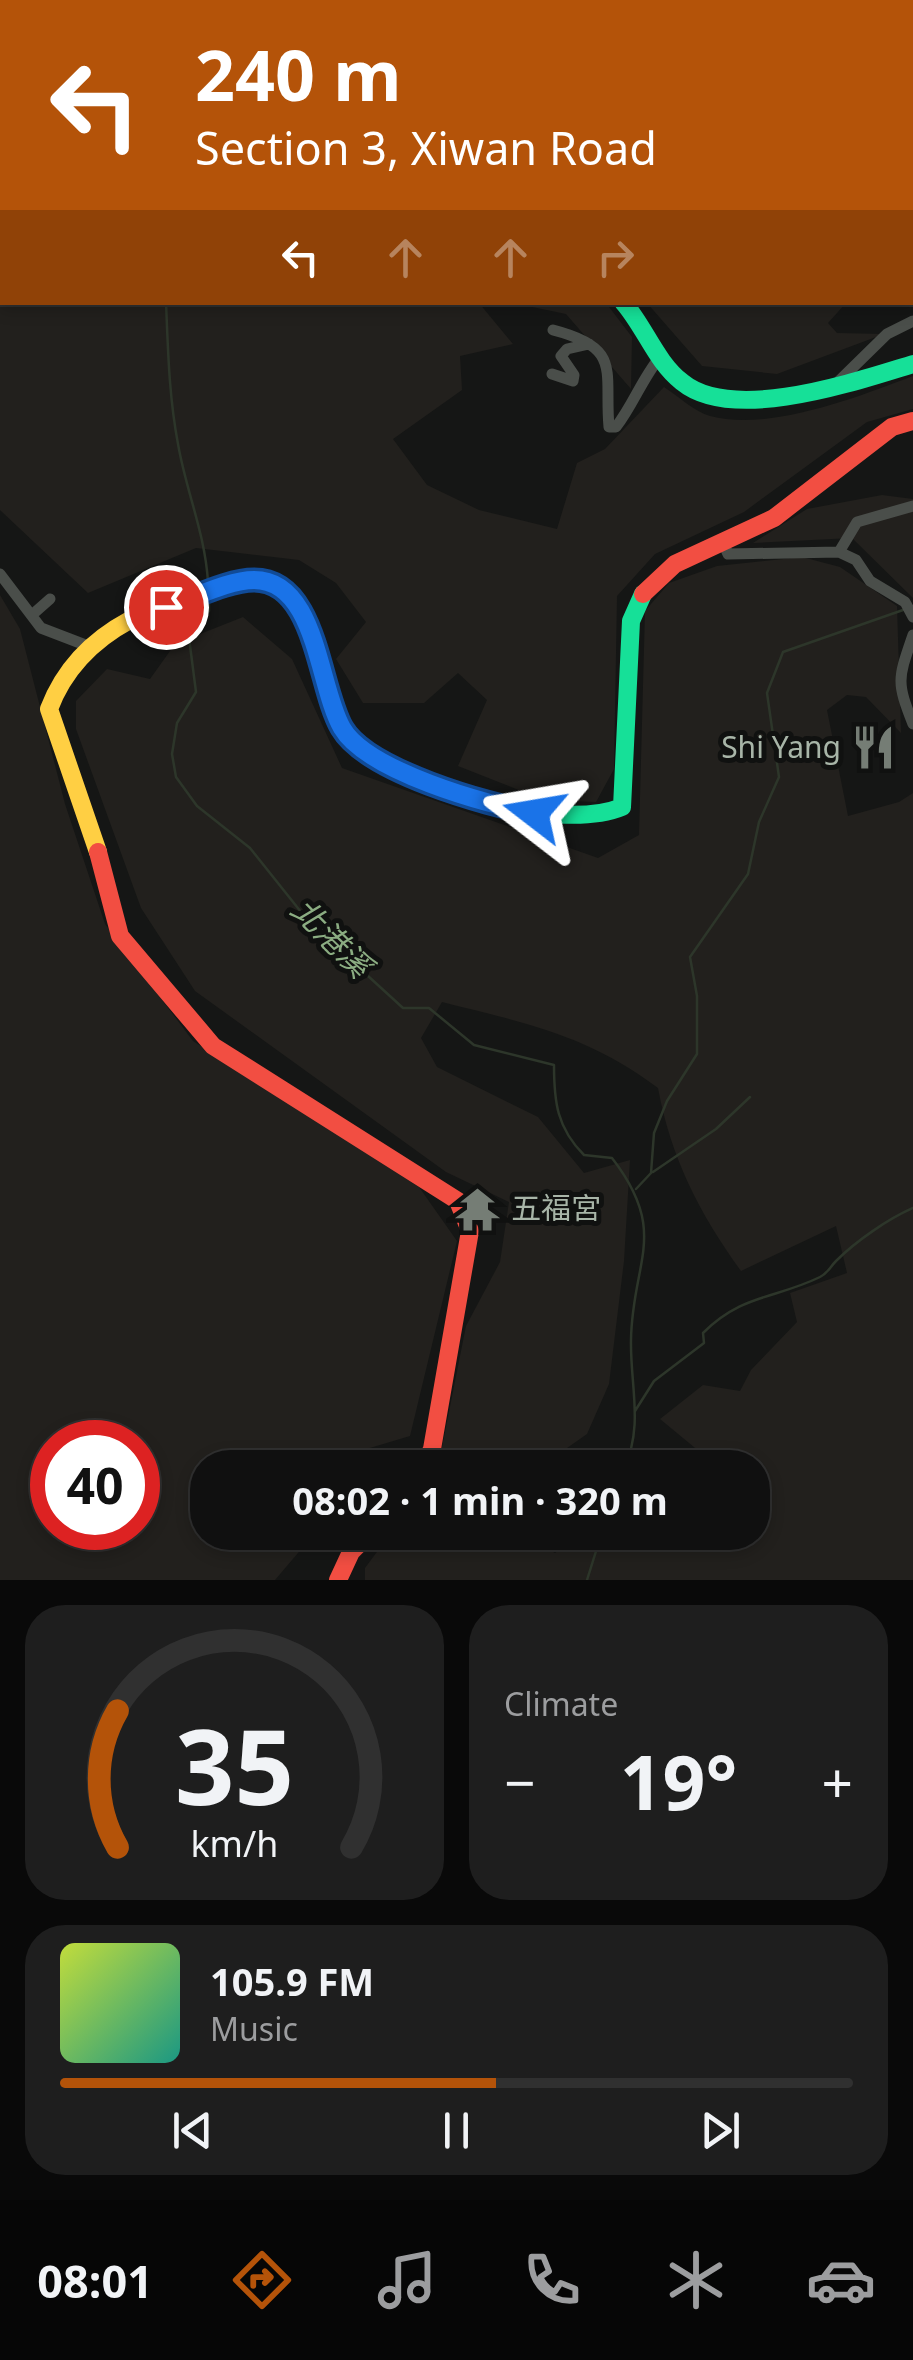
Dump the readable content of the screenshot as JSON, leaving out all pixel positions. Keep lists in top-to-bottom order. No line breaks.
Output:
{"water":["北港溪"],"places":{"restaurant":["Shi Yang"],"temple":["五福宮"]},"page":{"turn":["240 m","Section 3, Xiwan Road"],"limit":"40","trip":"08:02 · 1 min · 320 m","tile":"Climate","heat":["−","19°","+"],"song":["105.9 FM","Music"],"tabs":"08:01","gauge":["35","km/h"]}}
